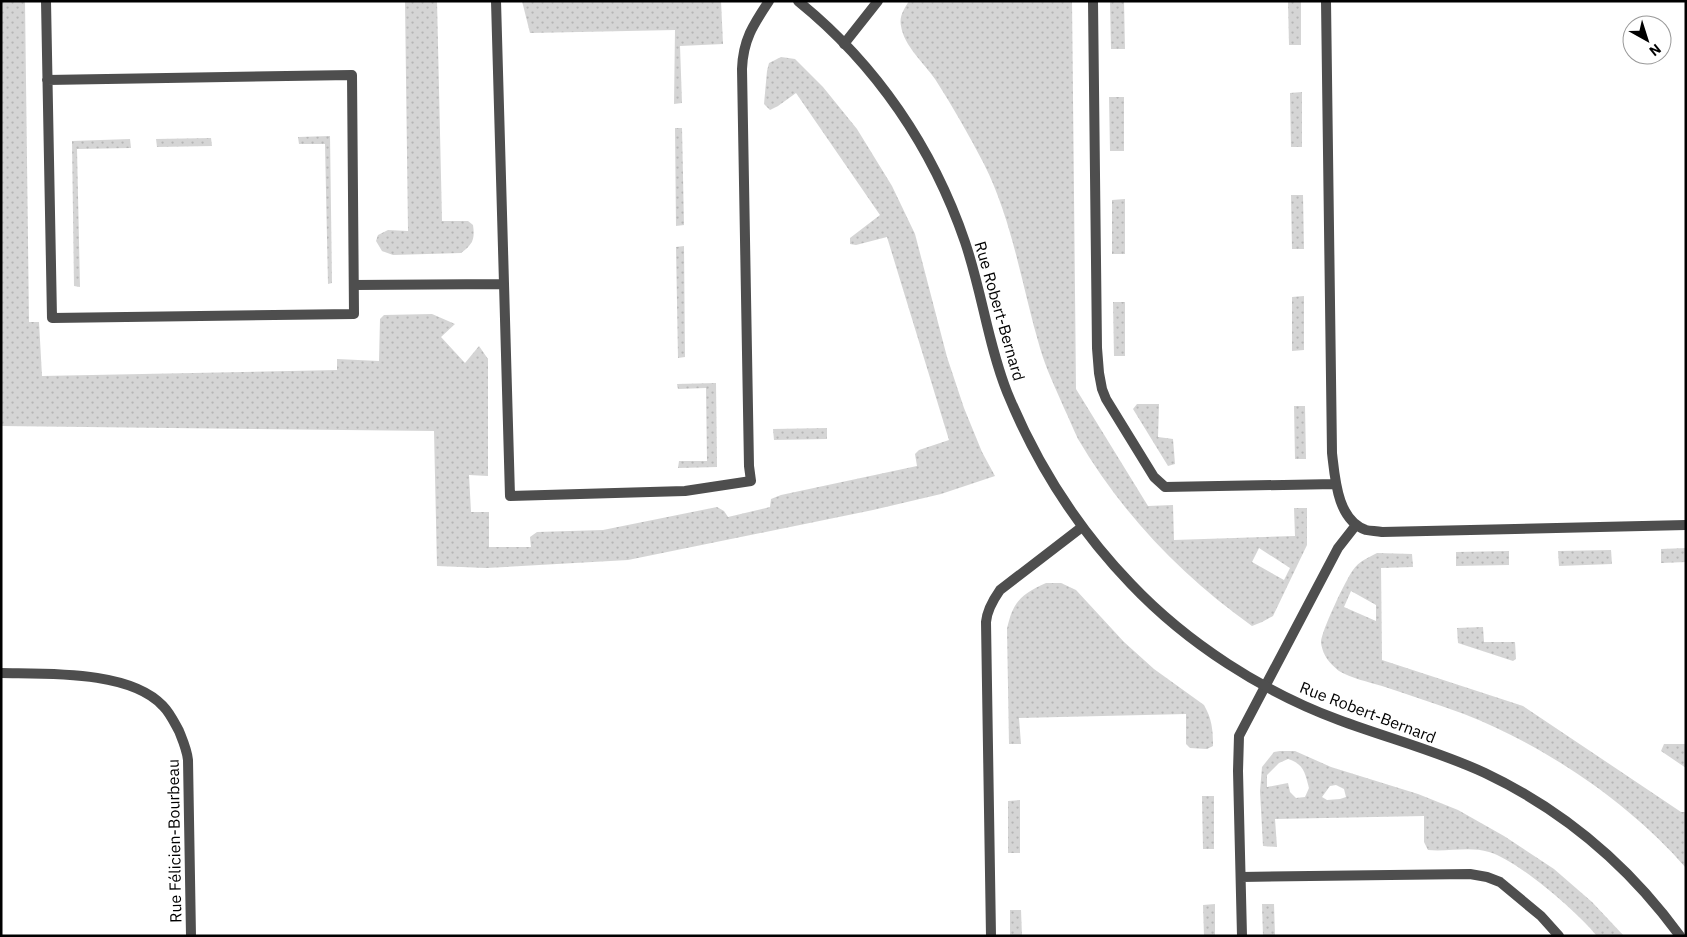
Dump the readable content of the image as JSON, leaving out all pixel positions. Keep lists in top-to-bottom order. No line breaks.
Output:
{"streets":{"street":["Rue Robert-Bernard","Rue Félicien-Bourbeau"]},"north":"bottom right"}
